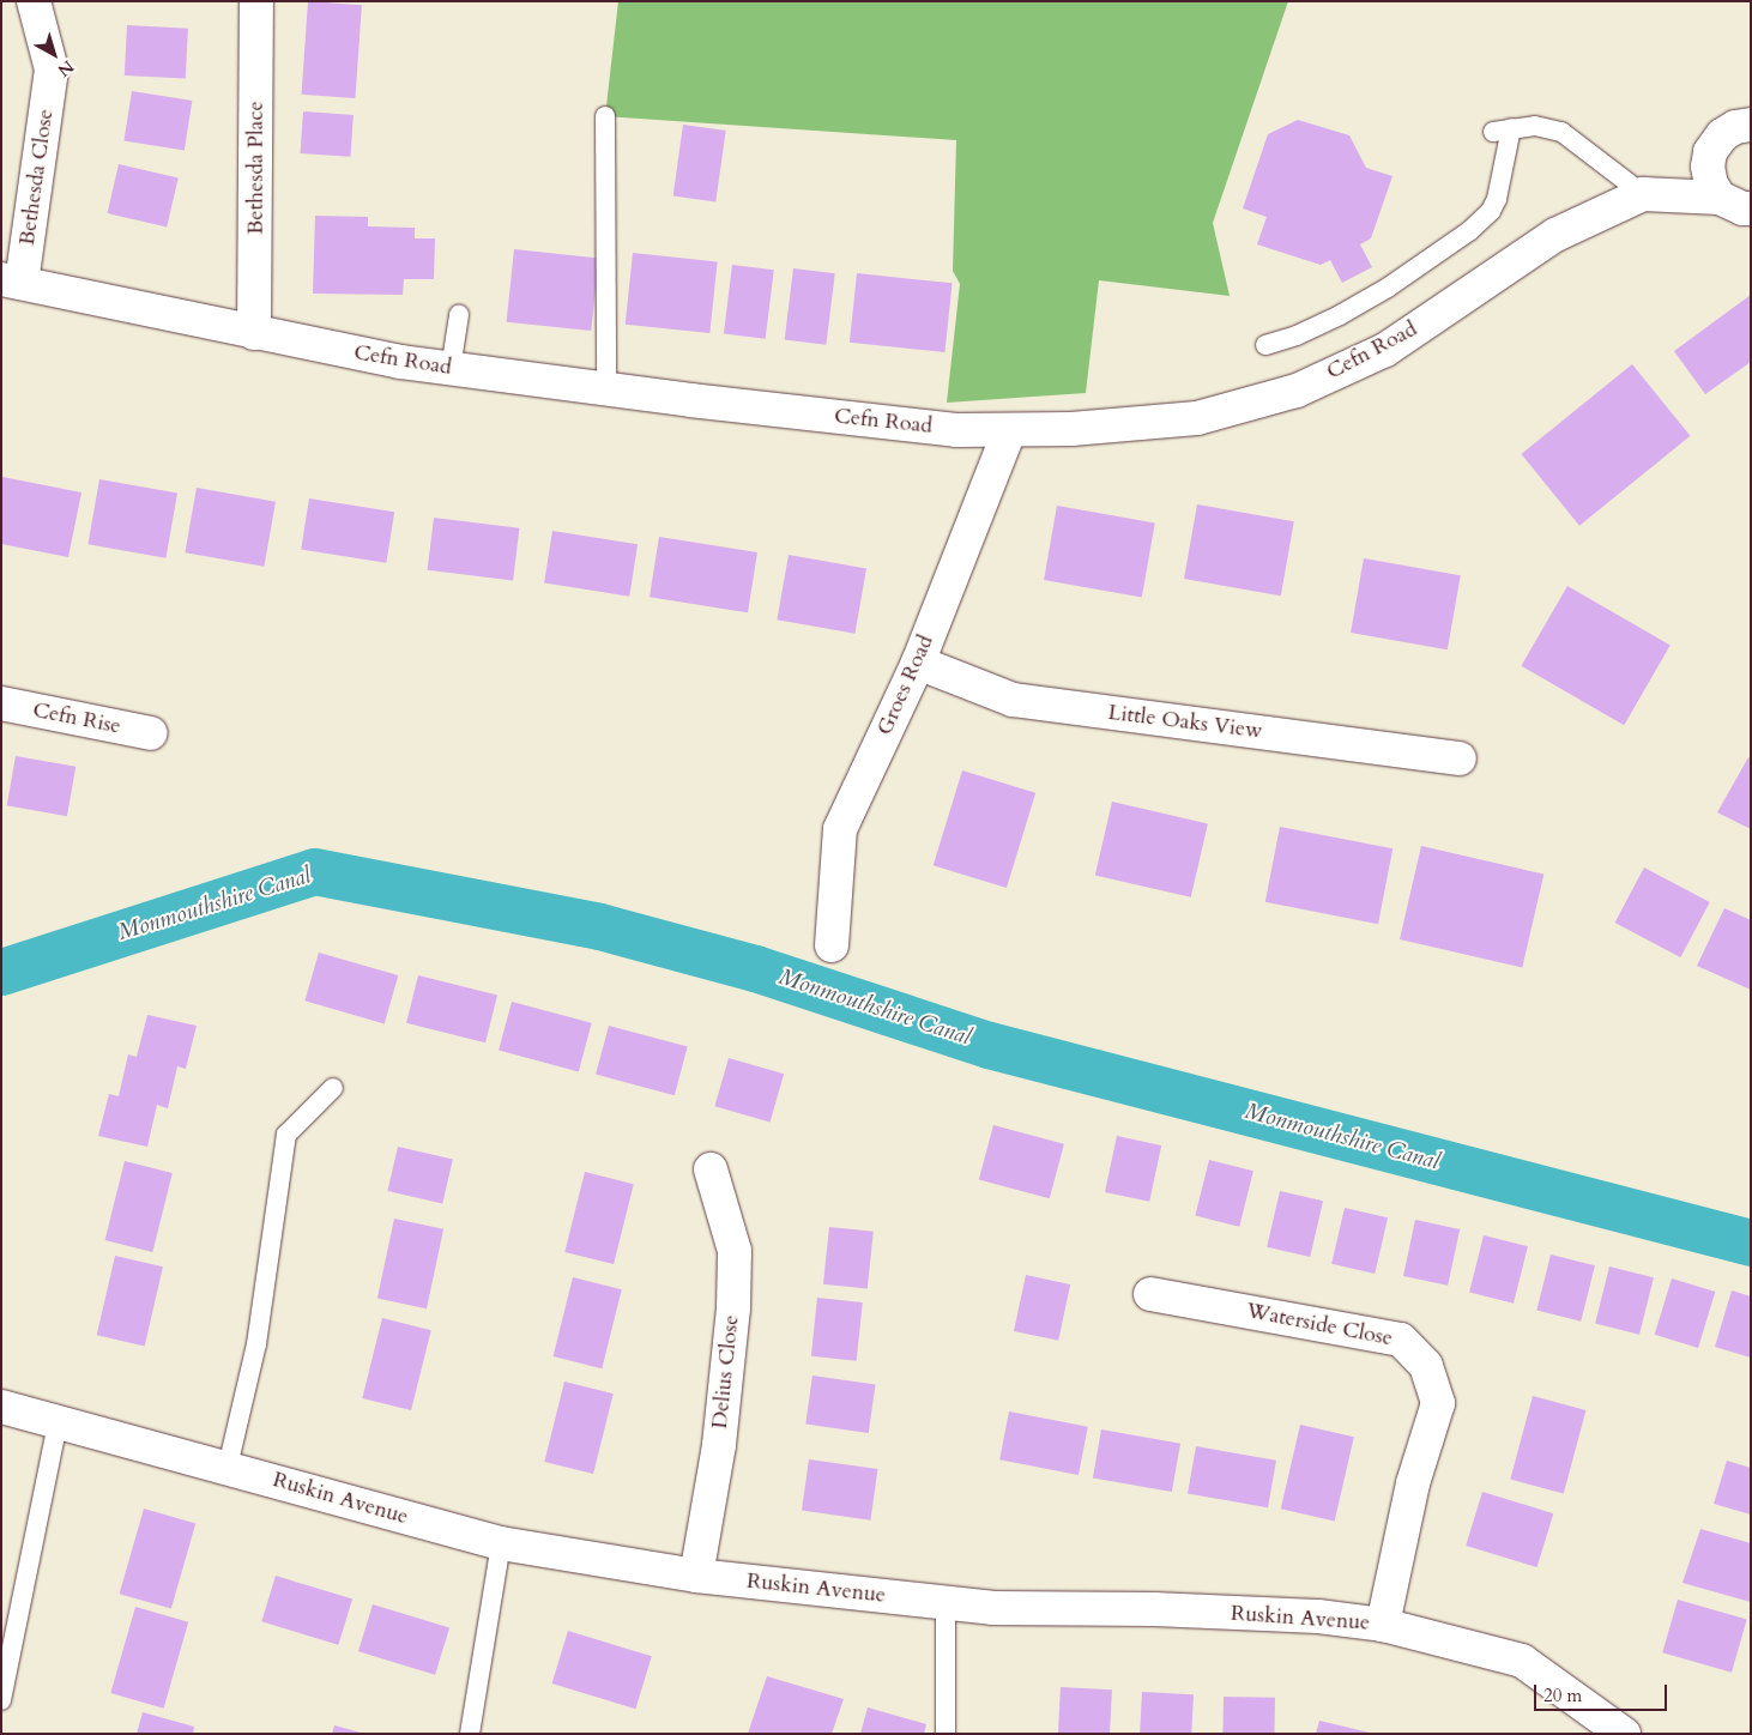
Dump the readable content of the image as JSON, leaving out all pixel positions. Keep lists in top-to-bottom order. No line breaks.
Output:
{"streets":{"street":["Bethesda Place","Bethesda Close","Cefn Road","Groes Road","Cefn Rise","Little Oaks View","Waterside Close","Delius Close","Ruskin Avenue"]},"crossings":[["Bethesda Place","Cefn Road"],["Bethesda Close","Cefn Road"],["Cefn Road","Groes Road"],["Groes Road","Little Oaks View"],["Waterside Close","Ruskin Avenue"],["Delius Close","Ruskin Avenue"]],"water":["Monmouthshire Canal"],"scale_bar":"20 m","north":"bottom right"}
